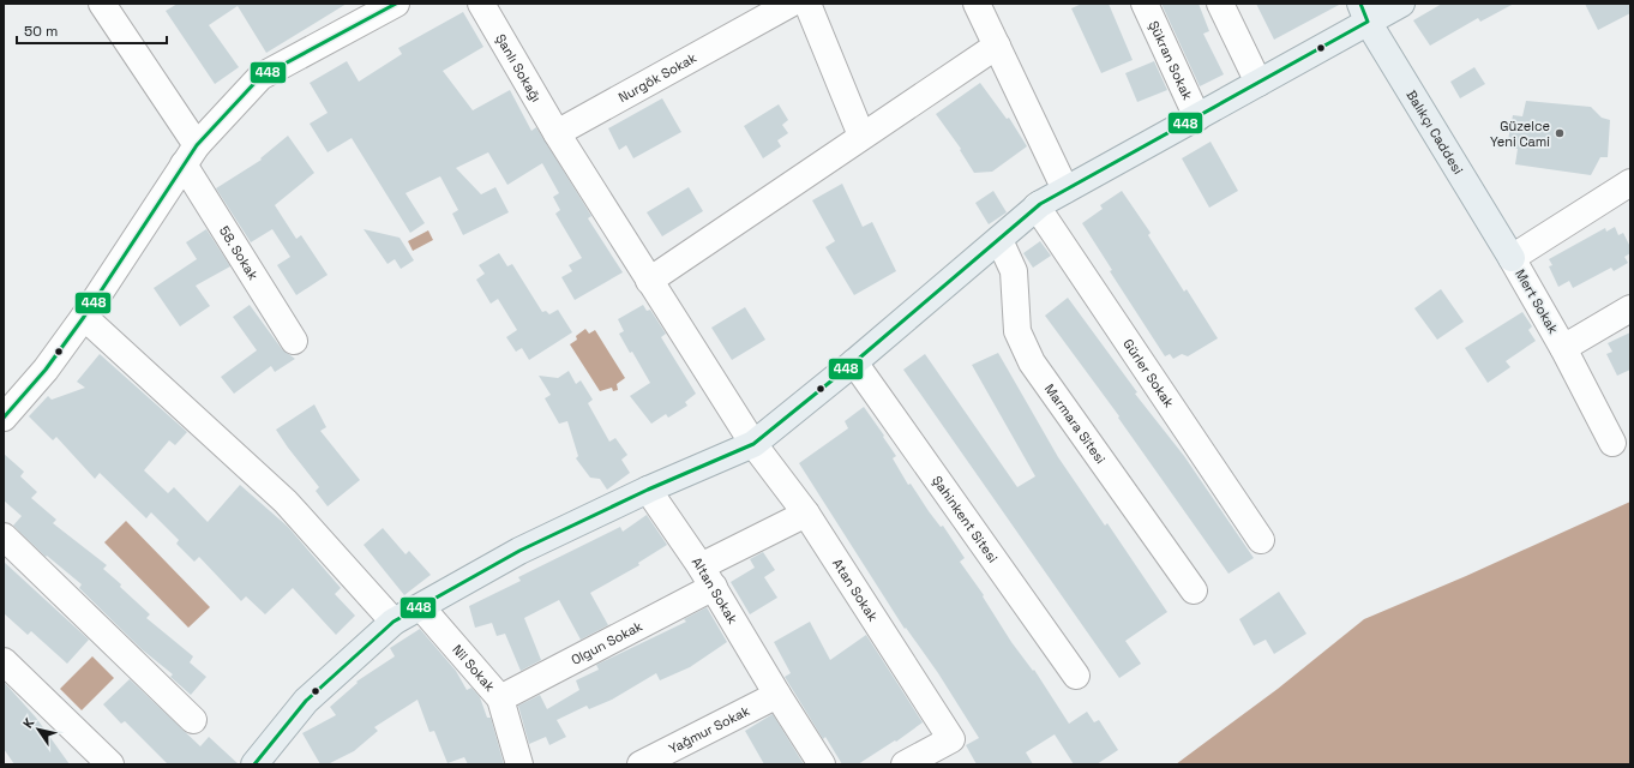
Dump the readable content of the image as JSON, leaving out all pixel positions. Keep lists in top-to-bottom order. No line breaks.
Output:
{"streets":{"main road":["Balıkçı Caddesi"],"street":["Şükran Sokak","Şanlı Sokağı","Nurgök Sokak","58. Sokak","Mert Sokak","Gürler Sokak","Marmara Sitesi","Şahinkent Sitesi","Atan Sokak","Altan Sokak","Olgun Sokak","Nil Sokak","Yağmur Sokak"]},"crossings":[["Şanlı Sokağı","Nurgök Sokak"],["Şanlı Sokağı","Atan Sokak"],["Balıkçı Caddesi","Mert Sokak"],["Atan Sokak","Olgun Sokak"],["Altan Sokak","Olgun Sokak"],["Altan Sokak","Yağmur Sokak"],["Olgun Sokak","Nil Sokak"]],"places":["Güzelce Yeni Cami"],"lines":["transit line 448"],"scale_bar":"50 m","north":"top left"}
